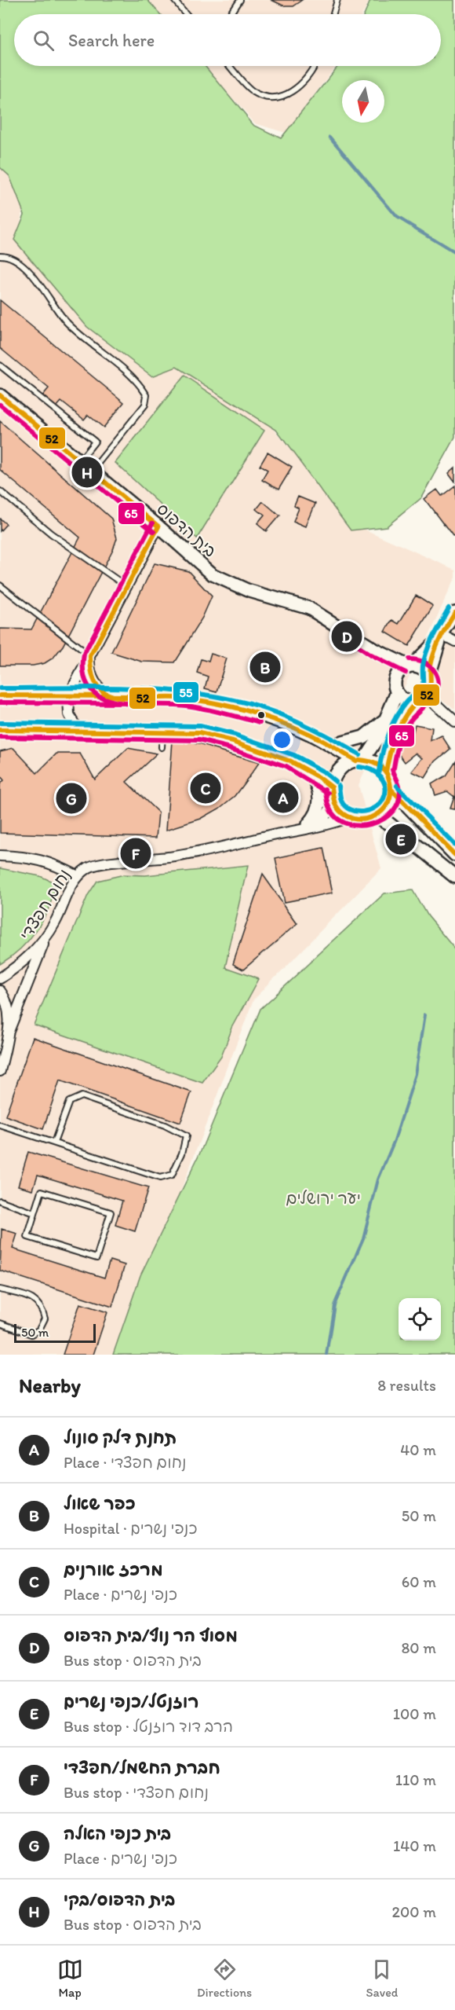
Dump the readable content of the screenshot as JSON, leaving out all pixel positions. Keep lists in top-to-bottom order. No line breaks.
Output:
{"streets":{"street":["בית הדפוס","נחום חפצדי"]},"parks":["יער ירושלים"],"lines":["transit line 52","transit line 65","transit line 55"],"scale_bar":"50 m","north":"bottom","page":{"search":"Search here","pins":["H","D","B","C","A","G","E","F"],"scale":"50 m","heading":["Nearby","8 results"],"list":[{"mark":"A","name":"תחנת דלק סונול","note":"Place · נחום חפצדי","value":"40 m"},{"mark":"B","name":"כפר שאול","note":"Hospital · כנפי נשרים","value":"50 m"},{"mark":"C","name":"מרכז אורנים","note":"Place · כנפי נשרים","value":"60 m"},{"mark":"D","name":"מסוף הר נוף/בית הדפוס","note":"Bus stop · בית הדפוס","value":"80 m"},{"mark":"E","name":"רוזנטל/כנפי נשרים","note":"Bus stop · הרב דוד רוזנטל","value":"100 m"},{"mark":"F","name":"חברת החשמל/חפצדי","note":"Bus stop · נחום חפצדי","value":"110 m"},{"mark":"G","name":"בית כנפי האלה","note":"Place · כנפי נשרים","value":"140 m"},{"mark":"H","name":"בית הדפוס/בקי","note":"Bus stop · בית הדפוס","value":"200 m"}],"nav":["Map","Directions","Saved"]}}
